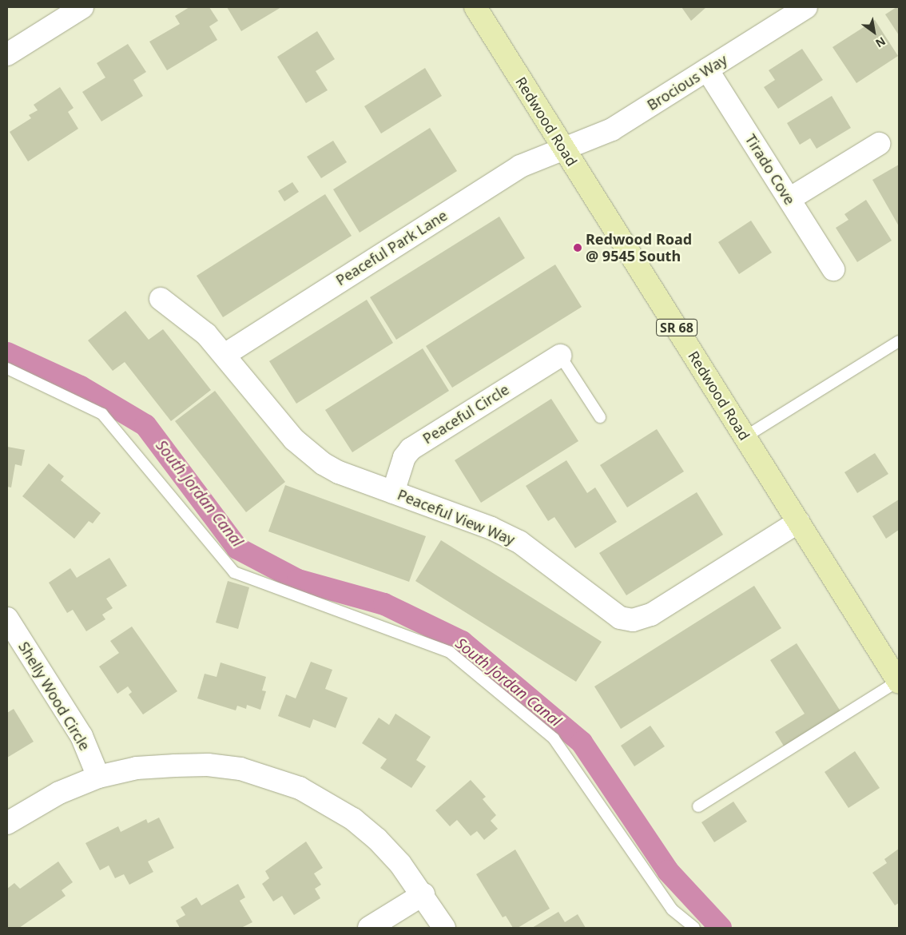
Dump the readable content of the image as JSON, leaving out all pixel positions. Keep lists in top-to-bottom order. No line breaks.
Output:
{"streets":{"main road":["Redwood Road","SR 68"],"street":["Brocious Way","Tirado Cove","Peaceful Park Lane","Peaceful Circle","Peaceful View Way","Shelly Wood Circle"]},"crossings":[["Brocious Way","Redwood Road"],["Brocious Way","Tirado Cove"],["Brocious Way","Peaceful Park Lane"],["Redwood Road","Peaceful Park Lane"],["Redwood Road","Peaceful View Way"],["Peaceful Park Lane","Peaceful View Way"],["Peaceful Circle","Peaceful View Way"]],"water":["South Jordan Canal"],"places":["Redwood Road @ 9545 South"],"north":"bottom right"}
